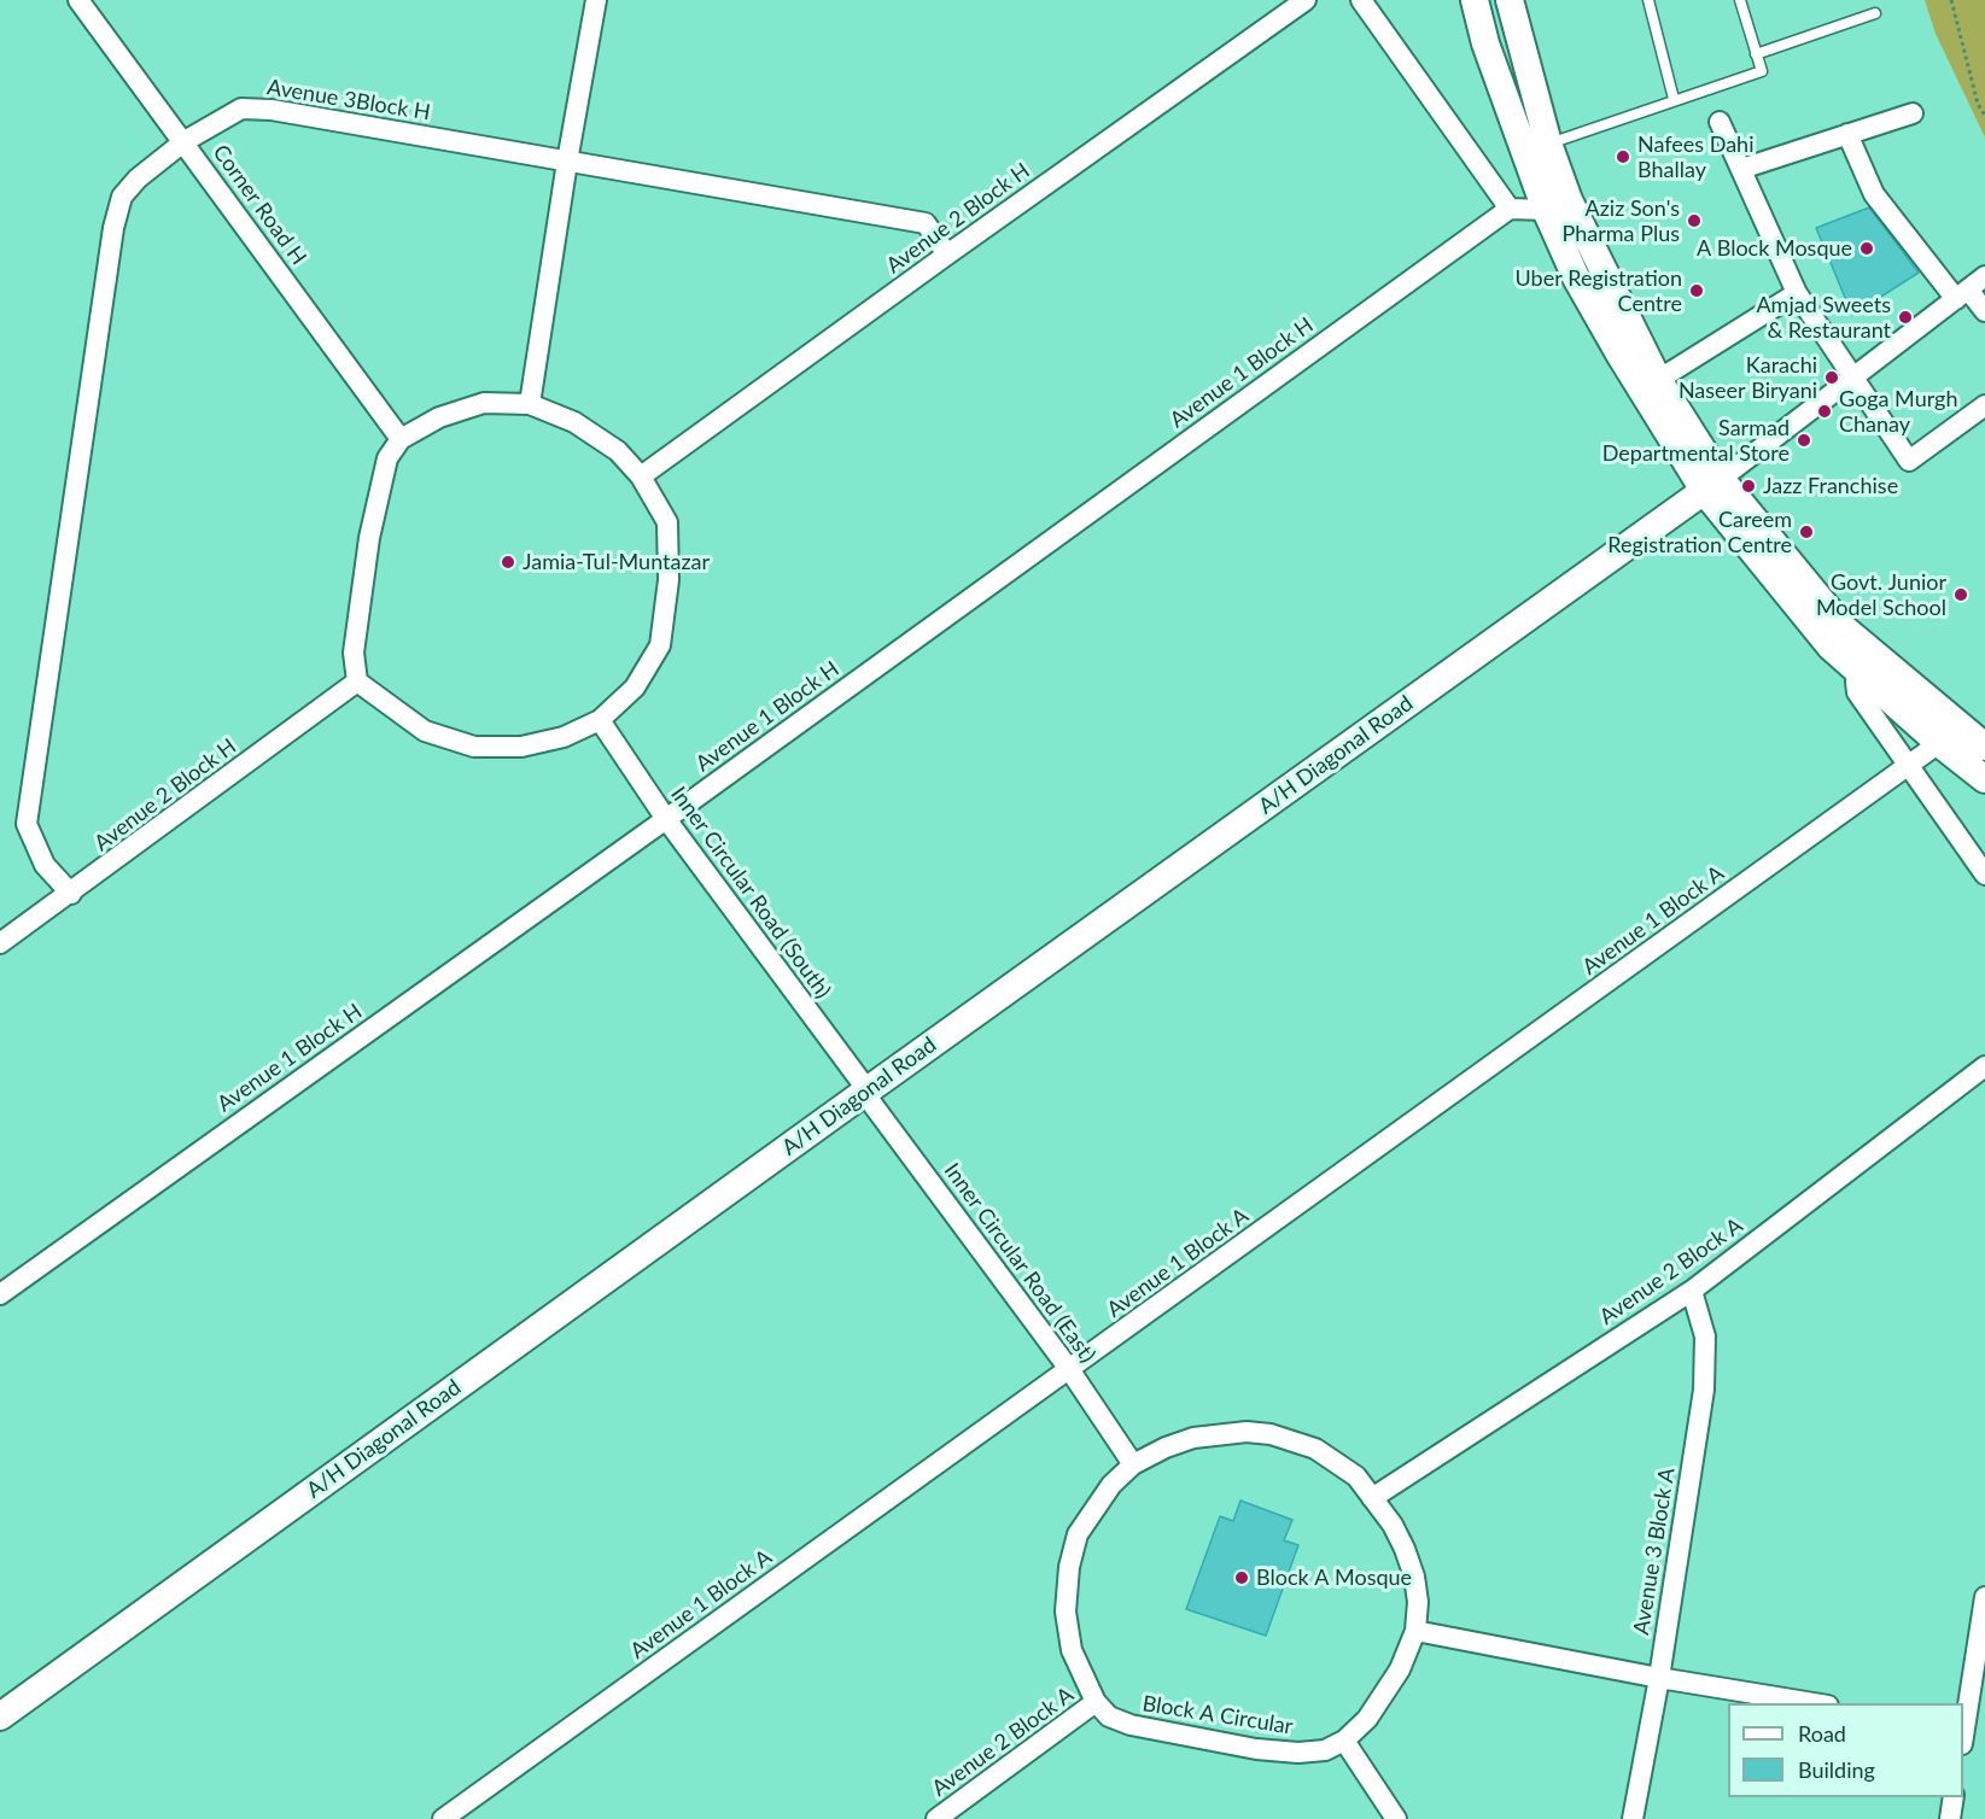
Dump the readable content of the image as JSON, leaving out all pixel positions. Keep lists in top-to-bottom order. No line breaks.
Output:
{"streets":{"street":["Avenue 3Block H","Corner Road H","Avenue 2 Block H","Avenue 1 Block H","A/H Diagonal Road","Inner Circular Road (South)","Avenue 1 Block A","Inner Circular Road (East)","Avenue 2 Block A","Avenue 3 Block A","Block A Circular"]},"crossings":[["Avenue 3Block H","Corner Road H"],["Avenue 3Block H","Avenue 2 Block H"],["Avenue 1 Block H","Inner Circular Road (South)"],["A/H Diagonal Road","Inner Circular Road (South)"],["A/H Diagonal Road","Inner Circular Road (East)"],["Inner Circular Road (South)","Inner Circular Road (East)"],["Avenue 1 Block A","Inner Circular Road (East)"],["Inner Circular Road (East)","Block A Circular"],["Avenue 2 Block A","Avenue 3 Block A"],["Avenue 2 Block A","Block A Circular"]],"places":["Nafees Dahi Bhallay","Aziz Son's Pharma Plus","A Block Mosque","Uber Registration Centre","Amjad Sweets & Restaurant","Karachi Naseer Biryani","Goga Murgh Chanay","Sarmad Departmental Store","Jazz Franchise","Careem Registration Centre","Jamia-Tul-Muntazar","Govt. Junior Model School","Block A Mosque"],"legend":["Road","Building"]}
